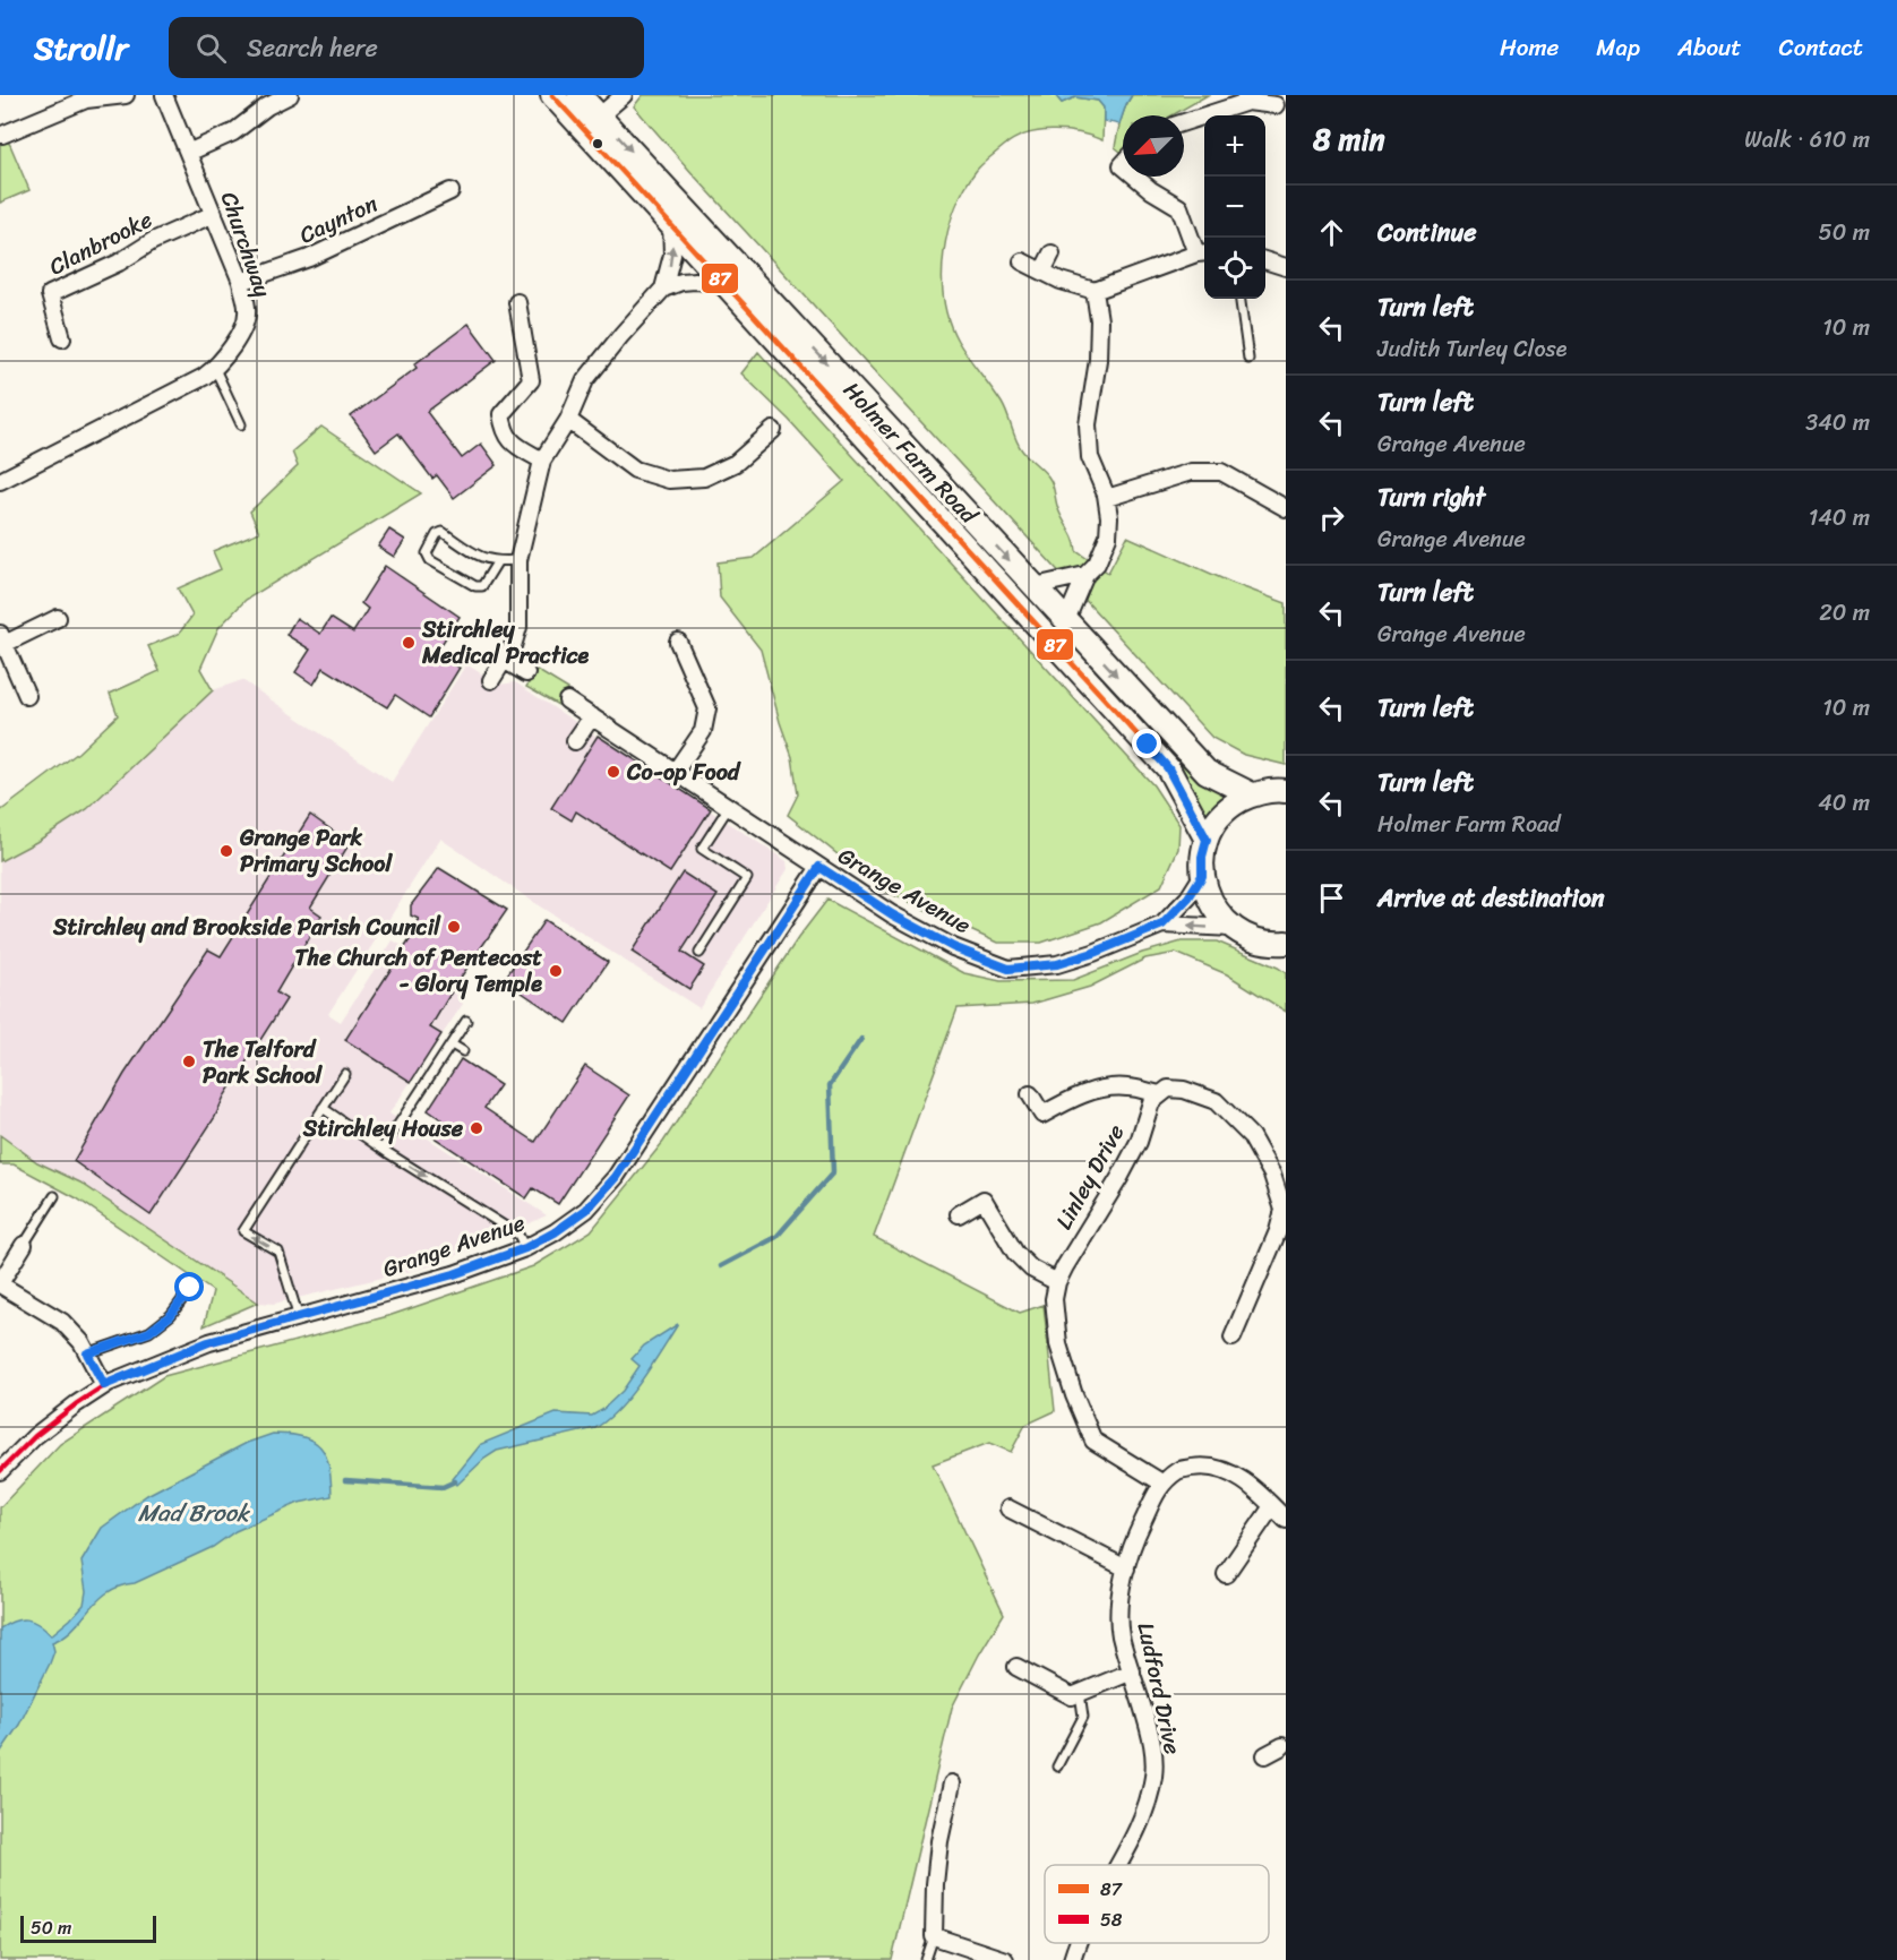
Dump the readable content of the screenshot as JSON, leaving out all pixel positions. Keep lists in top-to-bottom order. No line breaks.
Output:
{"streets":{"street":["Caynton","Clanbrooke","Churchway","Holmer Farm Road","Grange Avenue","Linley Drive","Ludford Drive"]},"crossings":[["Caynton","Churchway"],["Clanbrooke","Churchway"],["Linley Drive","Ludford Drive"]],"water":["Mad Brook"],"places":["Stirchley Medical Practice","Co-op Food","Grange Park Primary School","Stirchley and Brookside Parish Council","The Church of Pentecost - Glory Temple","The Telford Park School","Stirchley House"],"lines":["transit line 87","transit line 58"],"legend":["87","58"],"scale_bar":"50 m","north":"bottom left","page":{"header":"Strollr","search":"Search here","nav":["Home","Map","About","Contact"],"heading":["8 min","Walk · 610 m"],"map_buttons":["+","−"],"list":[["Continue","50 m"],["Turn left","Judith Turley Close","10 m"],["Turn left","Grange Avenue","340 m"],["Turn right","Grange Avenue","140 m"],["Turn left","Grange Avenue","20 m"],["Turn left","10 m"],["Turn left","Holmer Farm Road","40 m"],"Arrive at destination"],"scale":"50 m"}}
